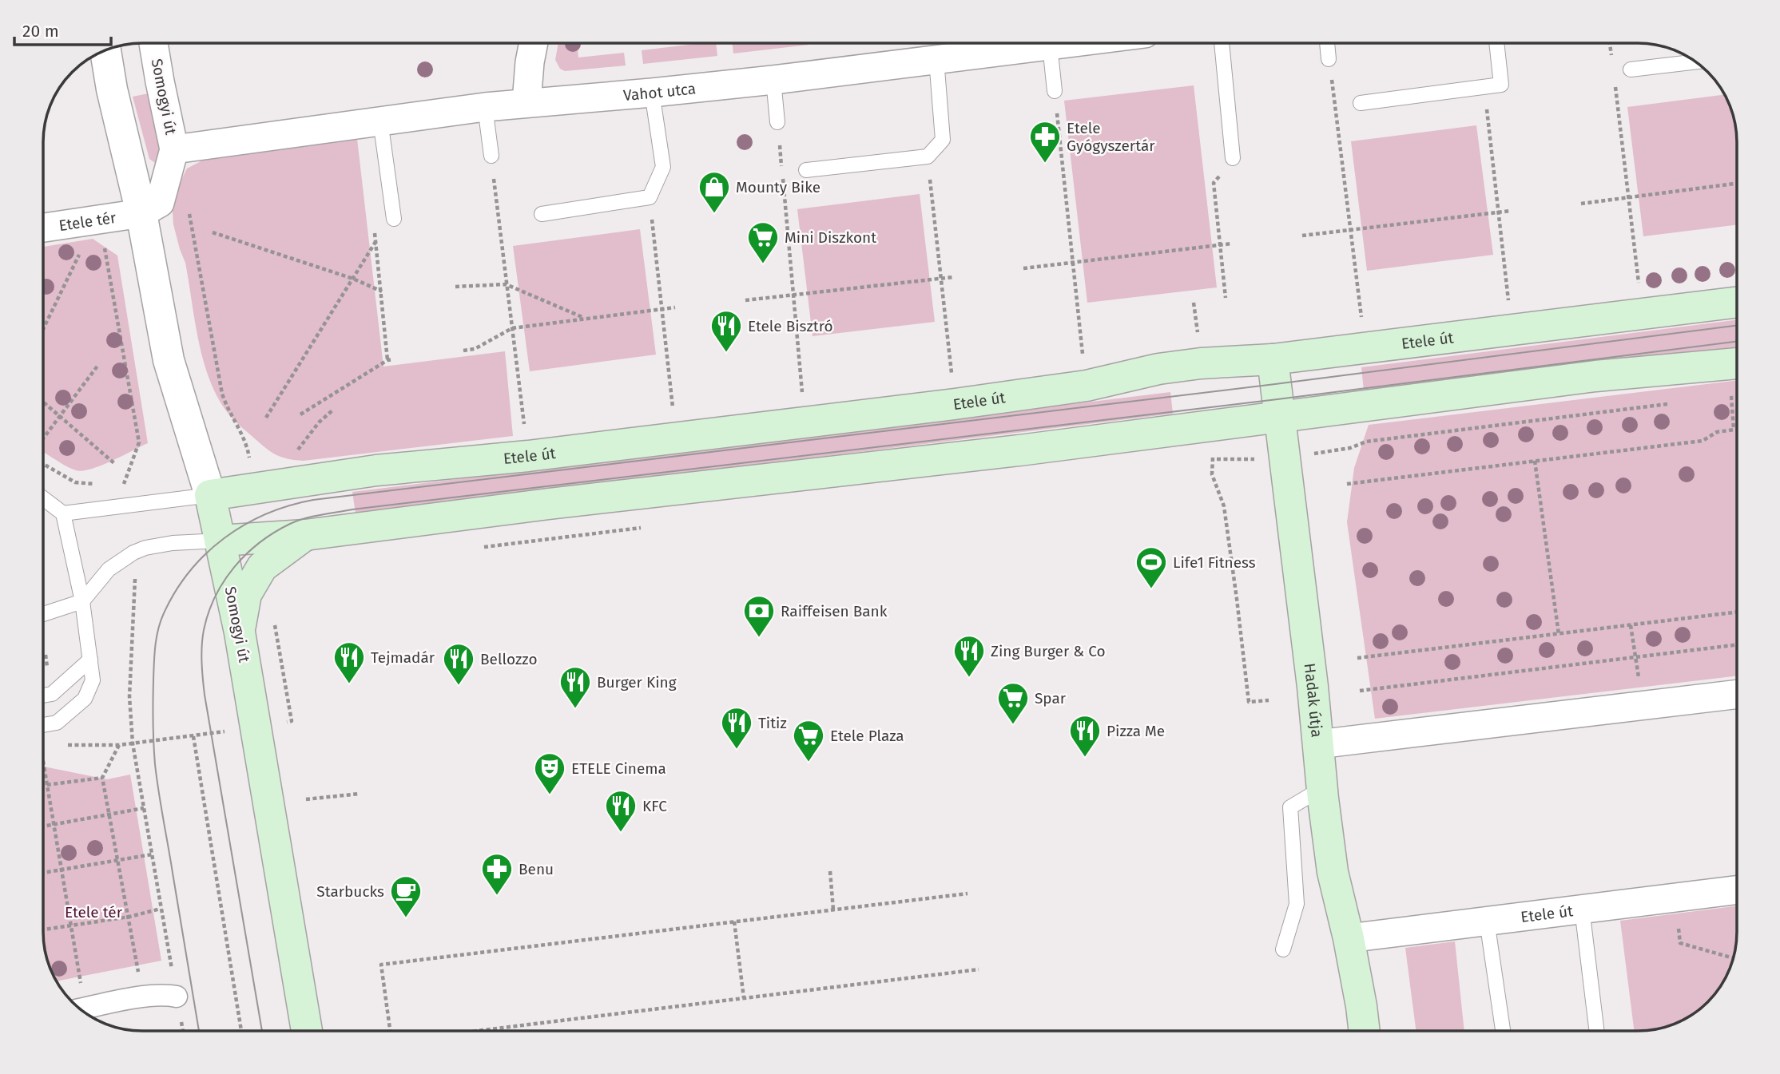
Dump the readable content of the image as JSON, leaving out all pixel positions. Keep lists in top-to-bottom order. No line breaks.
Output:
{"streets":{"main road":["Somogyi út","Etele út","Hadak útja"],"street":["Vahot utca","Etele tér"]},"crossings":[["Vahot utca","Somogyi út"],["Somogyi út","Etele tér"],["Somogyi út","Etele út"],["Etele út","Hadak útja"]],"parks":["Etele tér"],"places":{"pharmacy":["Etele Gyógyszertár","Benu"],"shop":["Mounty Bike"],"supermarket":["Mini Diszkont","Spar","Etele Plaza"],"restaurant":["Etele Bisztró","Zing Burger & Co","Tejmadár","Bellozzo","Burger King","Titiz","Pizza Me","KFC"],"sports":["Life1 Fitness"],"bank":["Raiffeisen Bank"],"theatre":["ETELE Cinema"],"cafe":["Starbucks"]},"scale_bar":"20 m"}
